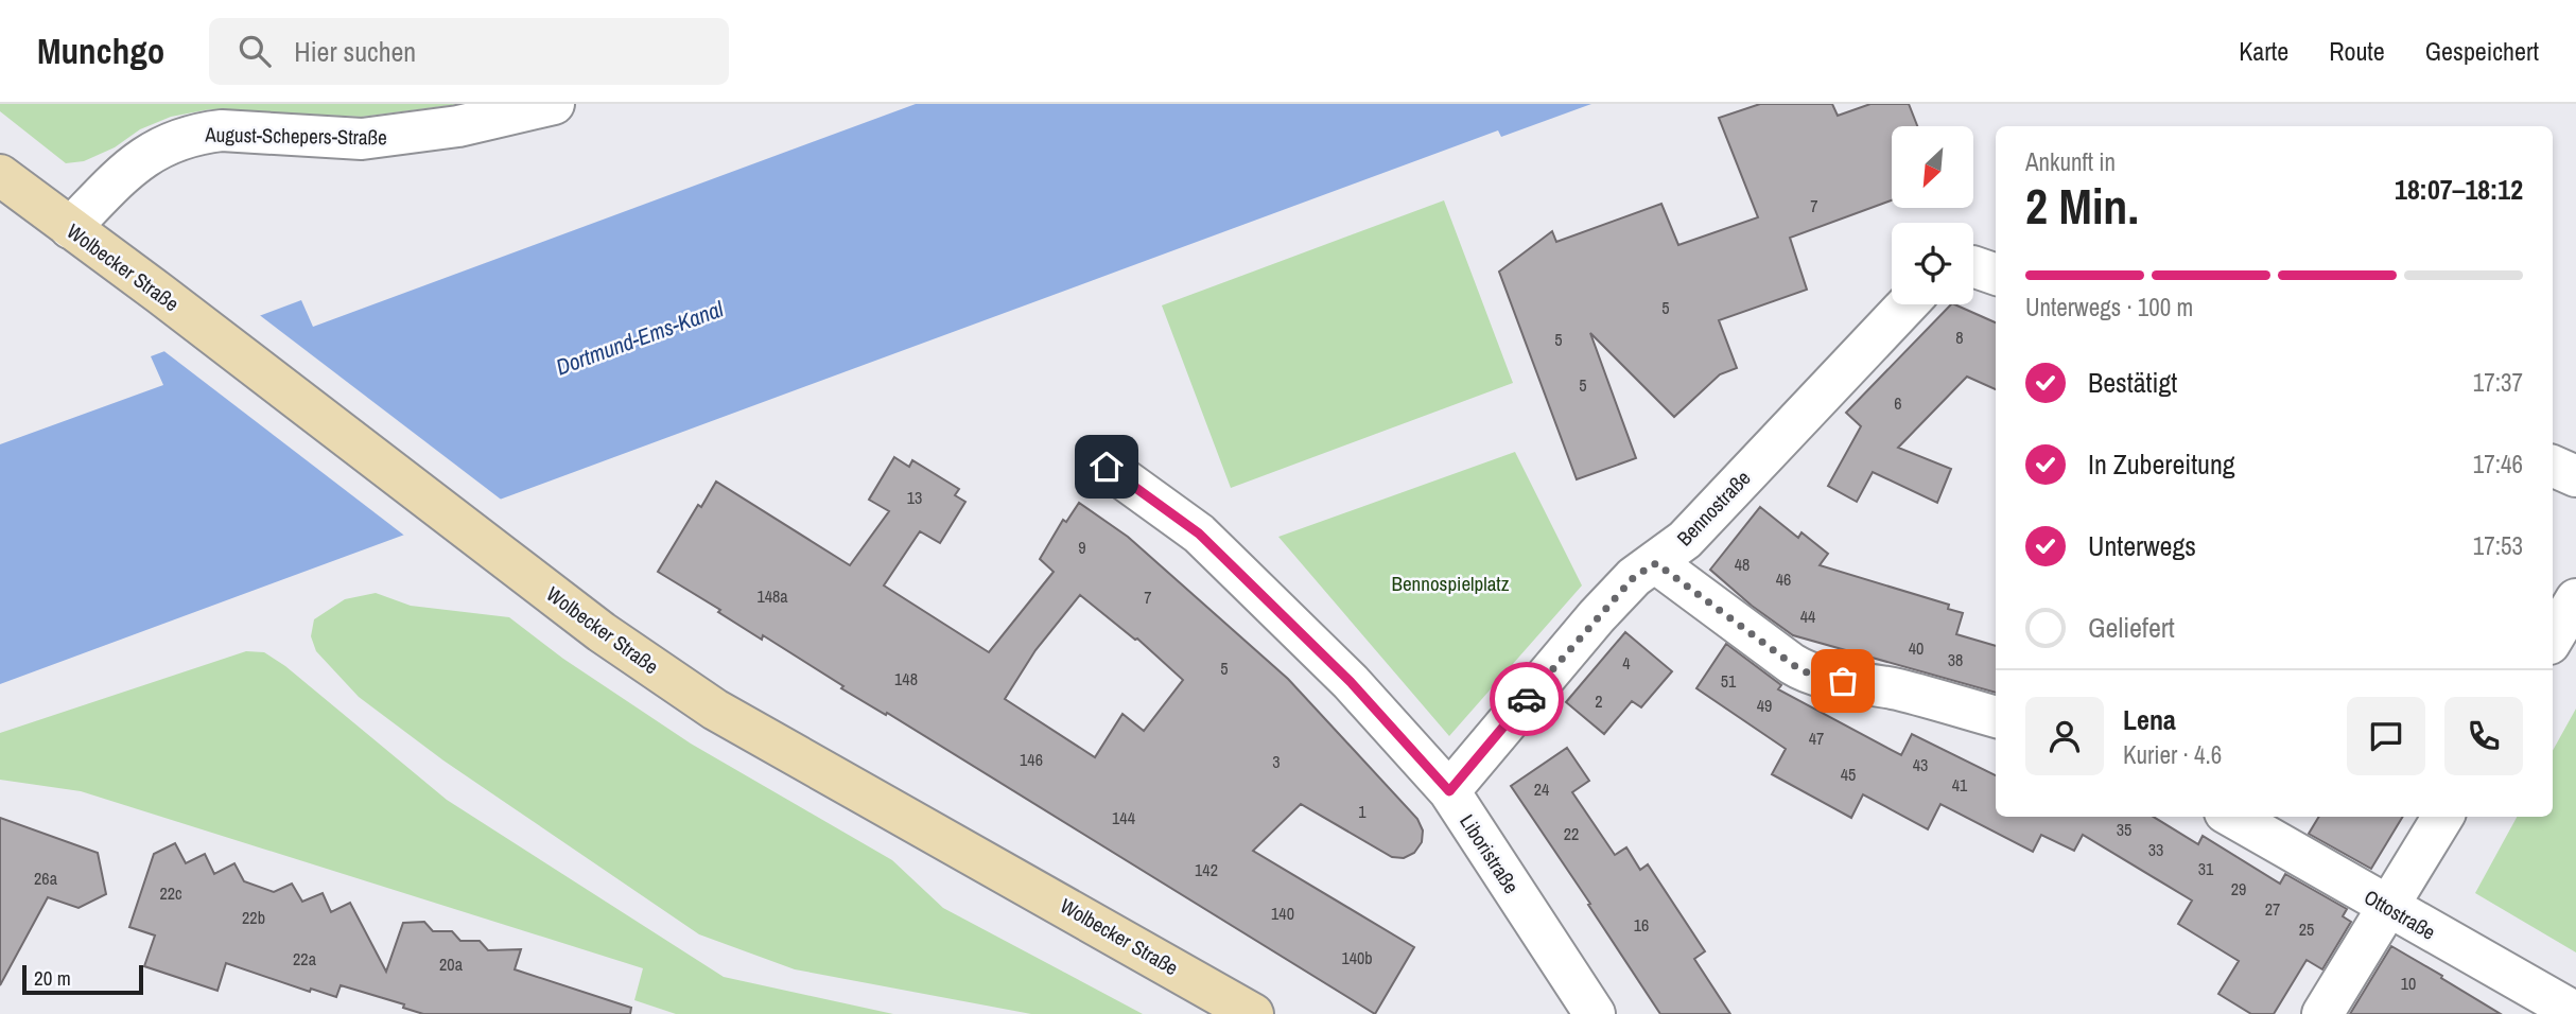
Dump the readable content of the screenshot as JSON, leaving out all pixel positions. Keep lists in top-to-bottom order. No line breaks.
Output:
{"streets":{"main road":["Wolbecker Straße"],"street":["August-Schepers-Straße","Bennostraße","Liboristraße","Ottostraße"]},"crossings":[["August-Schepers-Straße","Wolbecker Straße"],["Bennostraße","Liboristraße"]],"water":["Dortmund-Ems-Kanal"],"parks":["Bennospielplatz"],"house_numbers":["7","5","8","5","5","6","13","9","48","46","148a","7","44","40","38","4","5","148","51","2","49","47","146","3","43","45","41","24","1","144","35","22","33","31","142","26a","29","22c","27","140","22b","16","25","140b","22a","20a","10"],"scale_bar":"20 m","north":"bottom left","page":{"header":"Munchgo","search":"Hier suchen","nav":["Karte","Route","Gespeichert"],"heading":["2 Min.","Ankunft in","18:07–18:12"],"panel":["Lena","Kurier · 4.6"],"bar":"Unterwegs · 100 m","list":[["Bestätigt","17:37"],["In Zubereitung","17:46"],["Unterwegs","17:53"],"Geliefert"],"scale":"20 m"}}
